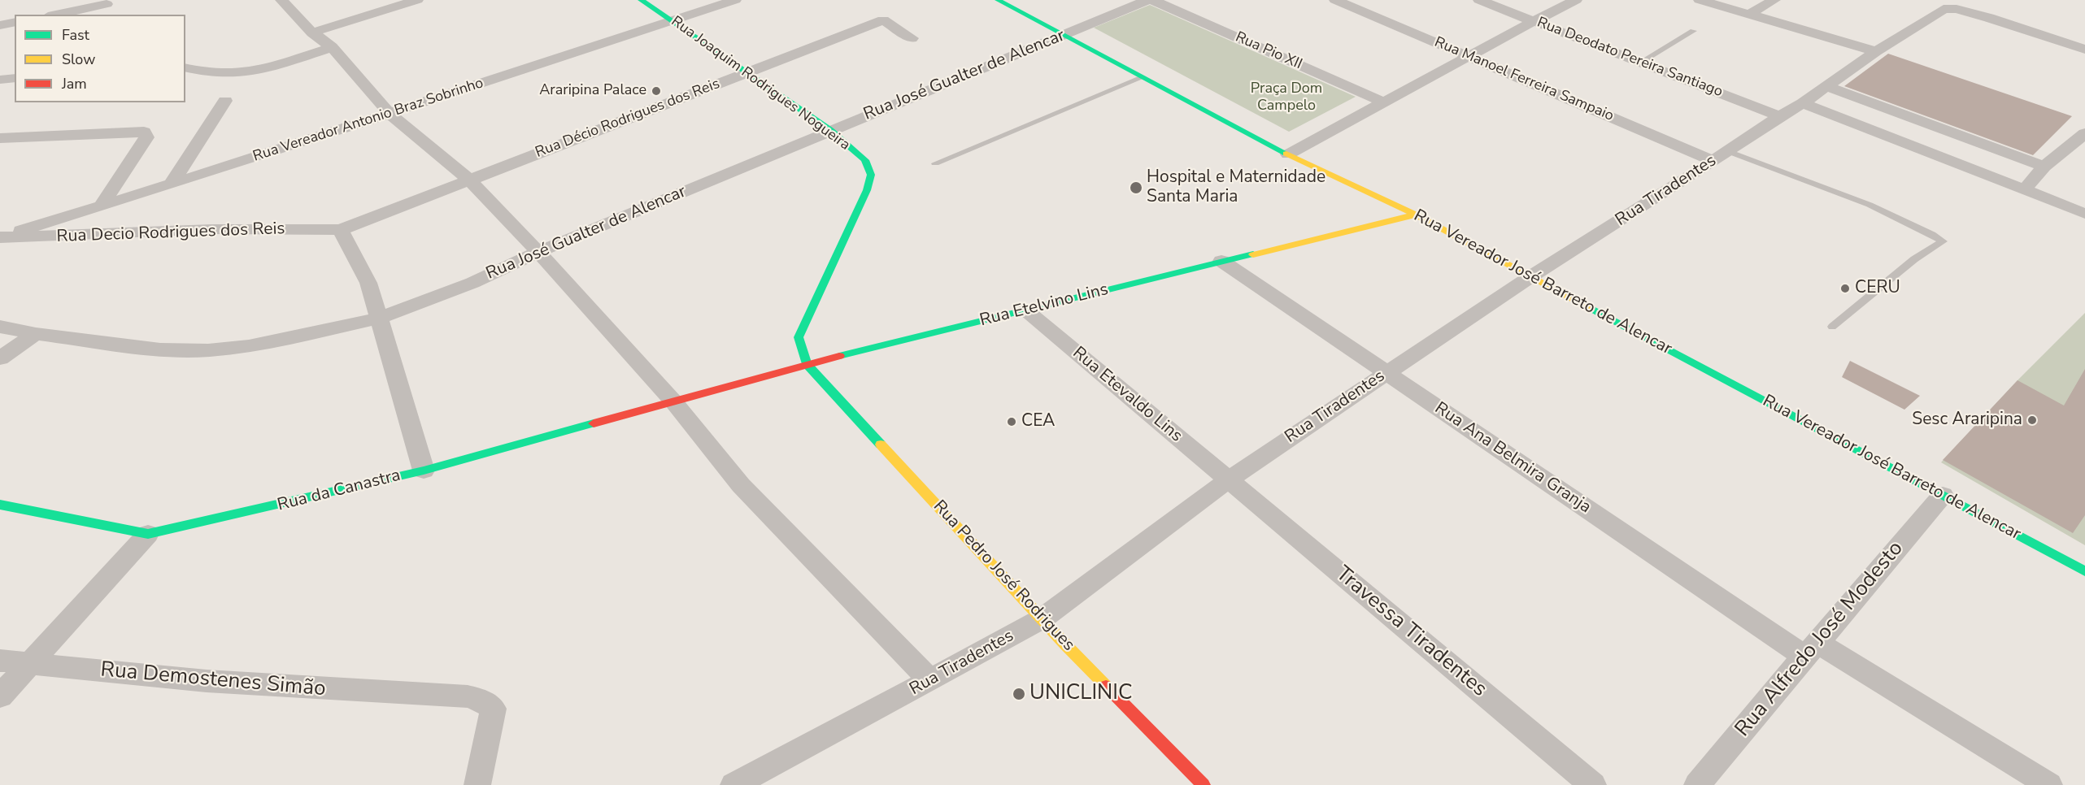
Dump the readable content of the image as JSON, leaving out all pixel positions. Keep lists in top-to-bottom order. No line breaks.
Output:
{"streets":{"main road":["Rua Joaquim Rodrigues Nogueira","Rua Vereador José Barreto de Alencar","Rua Etelvino Lins","Rua da Canastra","Rua Pedro José Rodrigues"],"street":["Rua Pio XII","Rua Deodato Pereira Santiago","Rua José Gualter de Alencar","Rua Manoel Ferreira Sampaio","Rua Décio Rodrigues dos Reis","Rua Vereador Antonio Braz Sobrinho","Rua Tiradentes","Rua Decio Rodrigues dos Reis","Rua Etevaldo Lins","Rua Ana Belmira Granja","Travessa Tiradentes","Rua Alfredo José Modesto","Rua Demostenes Simão"]},"crossings":[["Rua Deodato Pereira Santiago","Rua Tiradentes"],["Rua José Gualter de Alencar","Rua Joaquim Rodrigues Nogueira"],["Rua José Gualter de Alencar","Rua Vereador José Barreto de Alencar"],["Rua Manoel Ferreira Sampaio","Rua Tiradentes"],["Rua Joaquim Rodrigues Nogueira","Rua Décio Rodrigues dos Reis"],["Rua Joaquim Rodrigues Nogueira","Rua Vereador Antonio Braz Sobrinho"],["Rua Joaquim Rodrigues Nogueira","Rua Etelvino Lins"],["Rua Joaquim Rodrigues Nogueira","Rua Pedro José Rodrigues"],["Rua Décio Rodrigues dos Reis","Rua Decio Rodrigues dos Reis"],["Rua Vereador Antonio Braz Sobrinho","Rua Decio Rodrigues dos Reis"],["Rua Tiradentes","Rua Vereador José Barreto de Alencar"],["Rua Tiradentes","Rua Etevaldo Lins"],["Rua Tiradentes","Rua Ana Belmira Granja"],["Rua Tiradentes","Rua Pedro José Rodrigues"],["Rua Tiradentes","Travessa Tiradentes"],["Rua Vereador José Barreto de Alencar","Rua Etelvino Lins"],["Rua Vereador José Barreto de Alencar","Rua Alfredo José Modesto"],["Rua Etelvino Lins","Rua Etevaldo Lins"],["Rua Etelvino Lins","Rua Ana Belmira Granja"],["Rua Etelvino Lins","Rua da Canastra"],["Rua Etelvino Lins","Rua Pedro José Rodrigues"],["Rua Etevaldo Lins","Travessa Tiradentes"],["Rua Ana Belmira Granja","Rua Alfredo José Modesto"]],"parks":["Praça Dom Campelo"],"places":["Araripina Palace","Hospital e Maternidade Santa Maria","CERU","Sesc Araripina","CEA","UNICLINIC"],"legend":["Fast","Slow","Jam"]}
